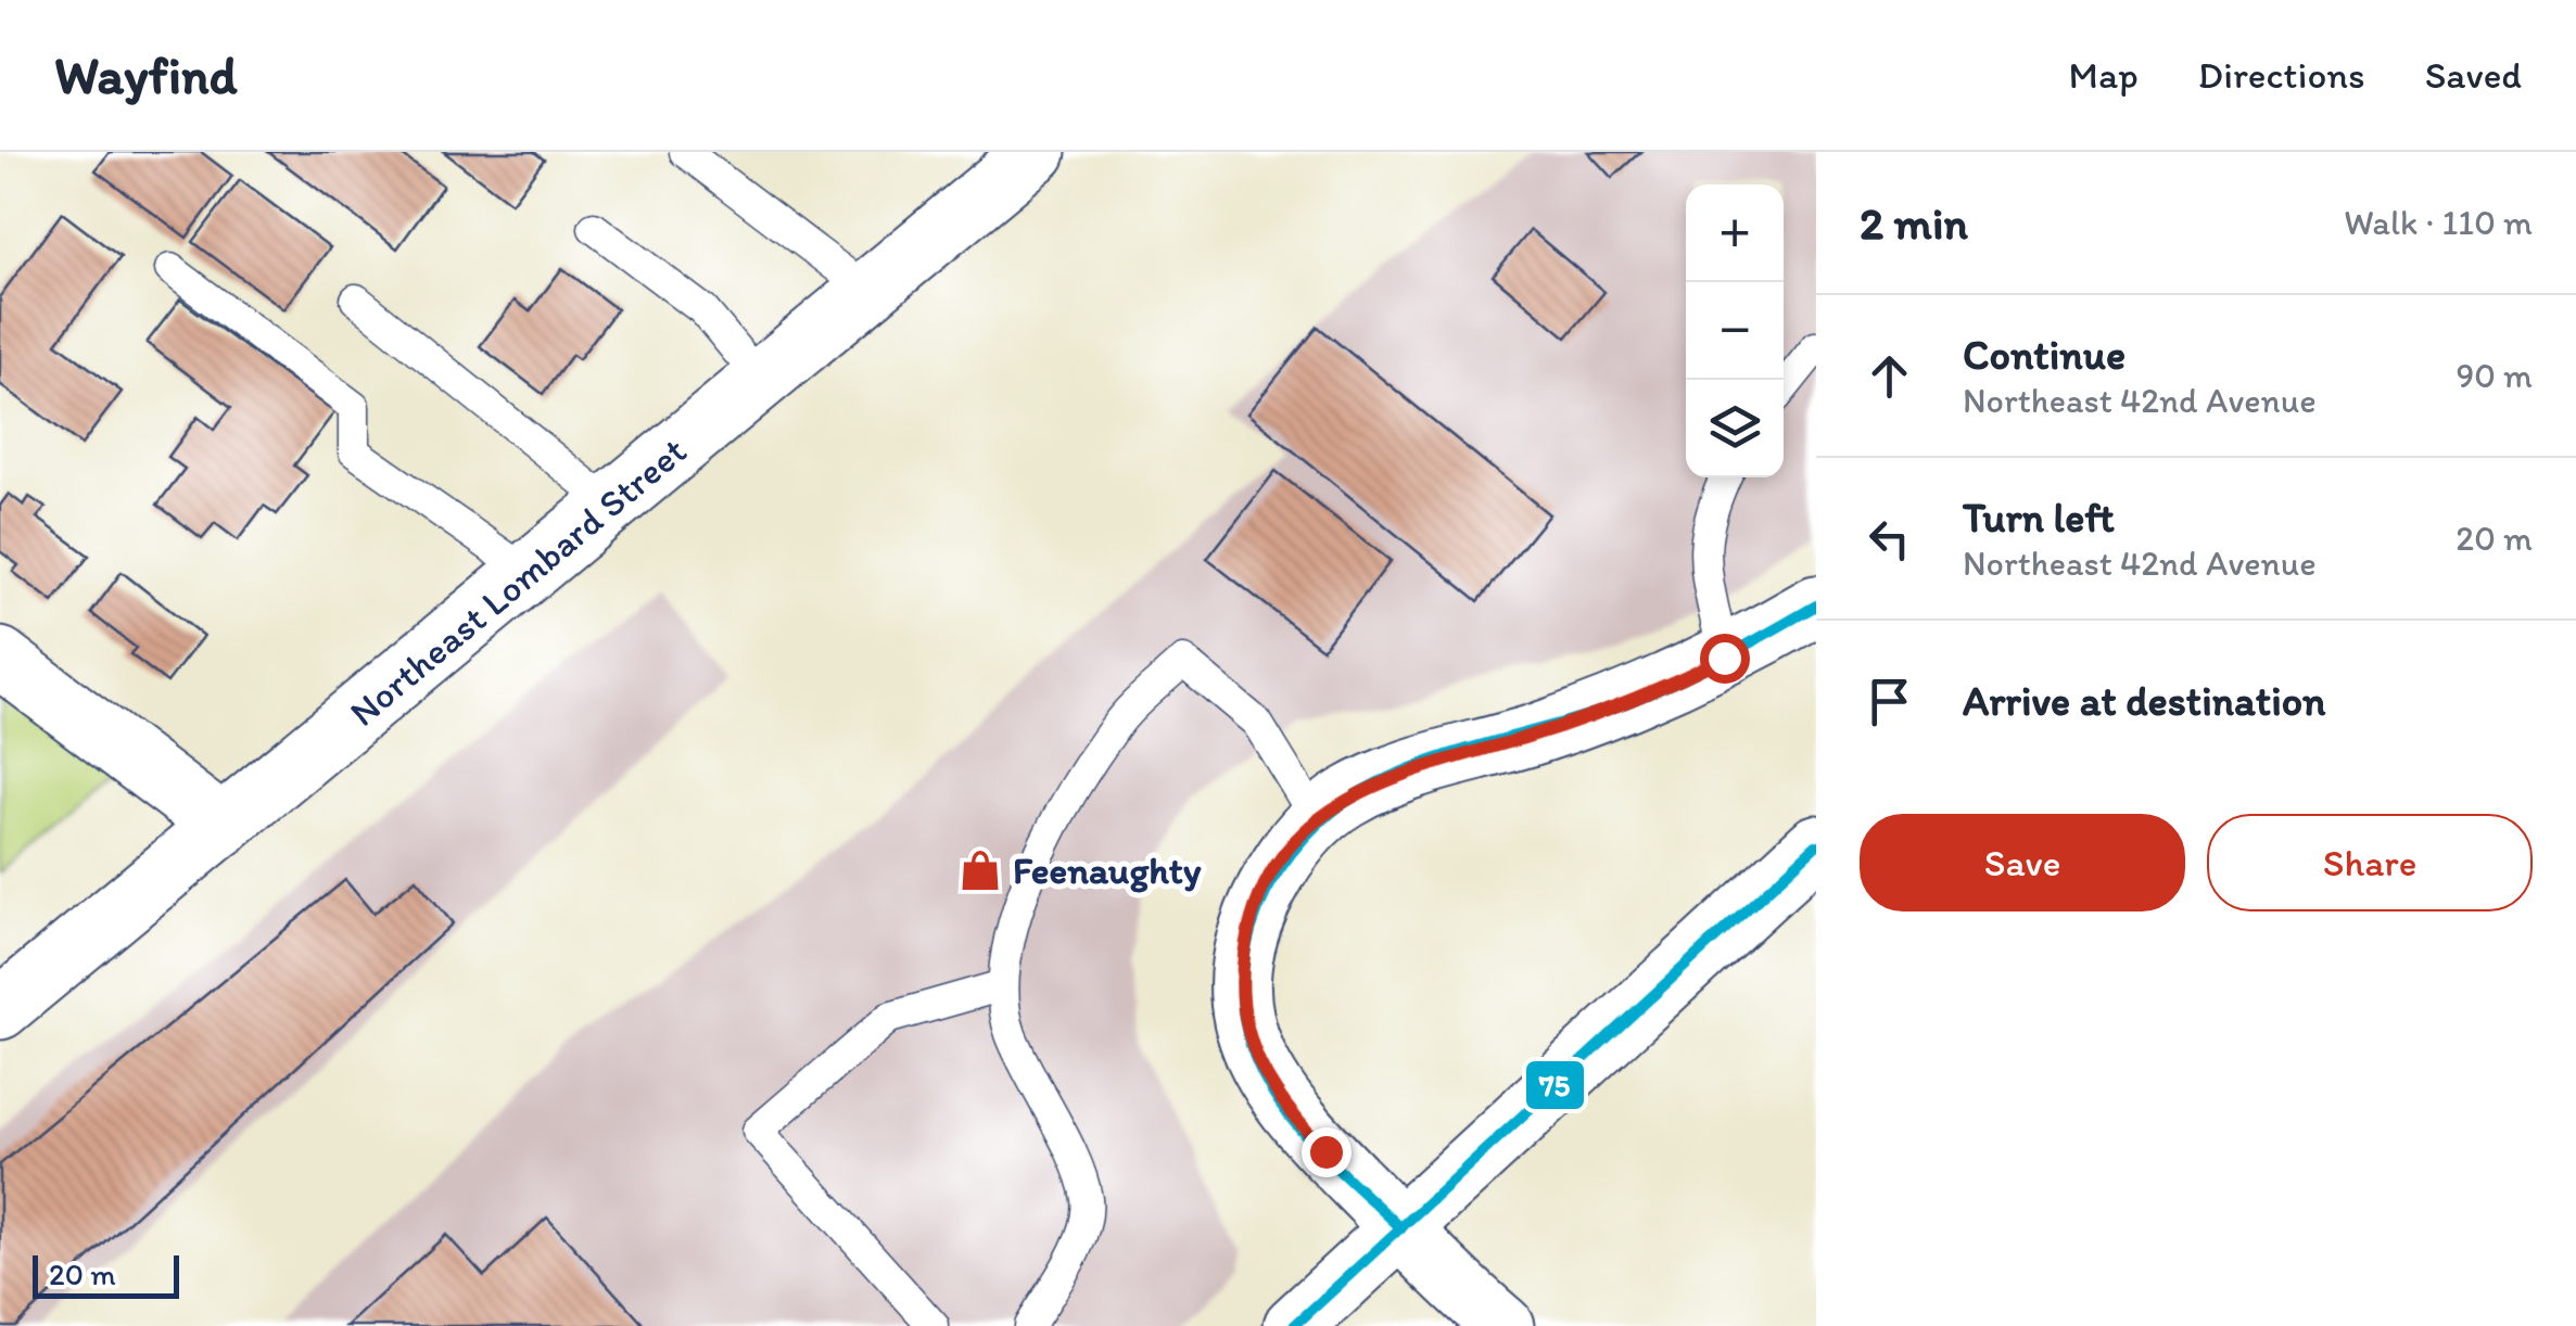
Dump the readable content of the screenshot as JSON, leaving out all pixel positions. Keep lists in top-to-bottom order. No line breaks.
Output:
{"streets":{"main road":["Northeast Lombard Street"]},"places":{"shop":["Feenaughty"]},"lines":["transit line 75"],"scale_bar":"20 m","page":{"header":"Wayfind","nav":["Map","Directions","Saved"],"heading":["2 min","Walk · 110 m"],"map_buttons":["+","−"],"list":[["Continue","Northeast 42nd Avenue","90 m"],["Turn left","Northeast 42nd Avenue","20 m"],"Arrive at destination"],"buttons":["Save","Share"],"scale":"20 m"}}
